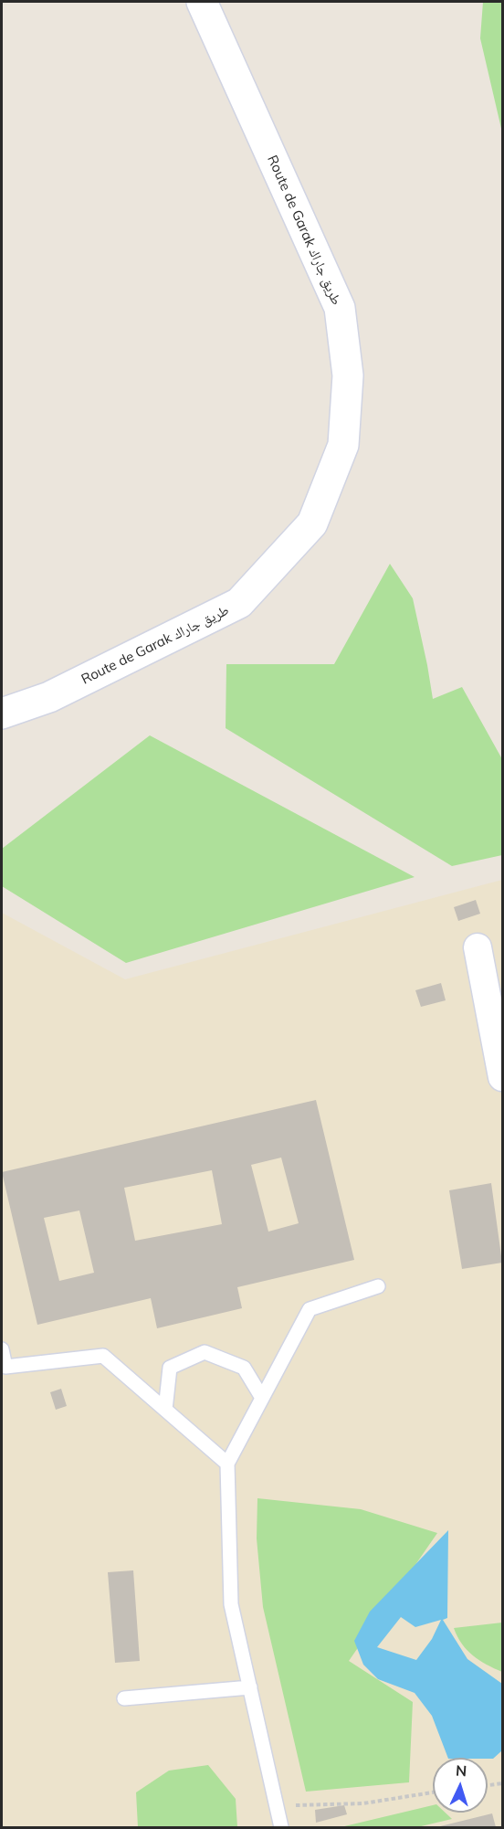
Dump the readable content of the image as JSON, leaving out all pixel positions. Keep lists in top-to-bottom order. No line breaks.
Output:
{"streets":{"street":["Route de Garak طريق جاراك"]},"north":"top"}
